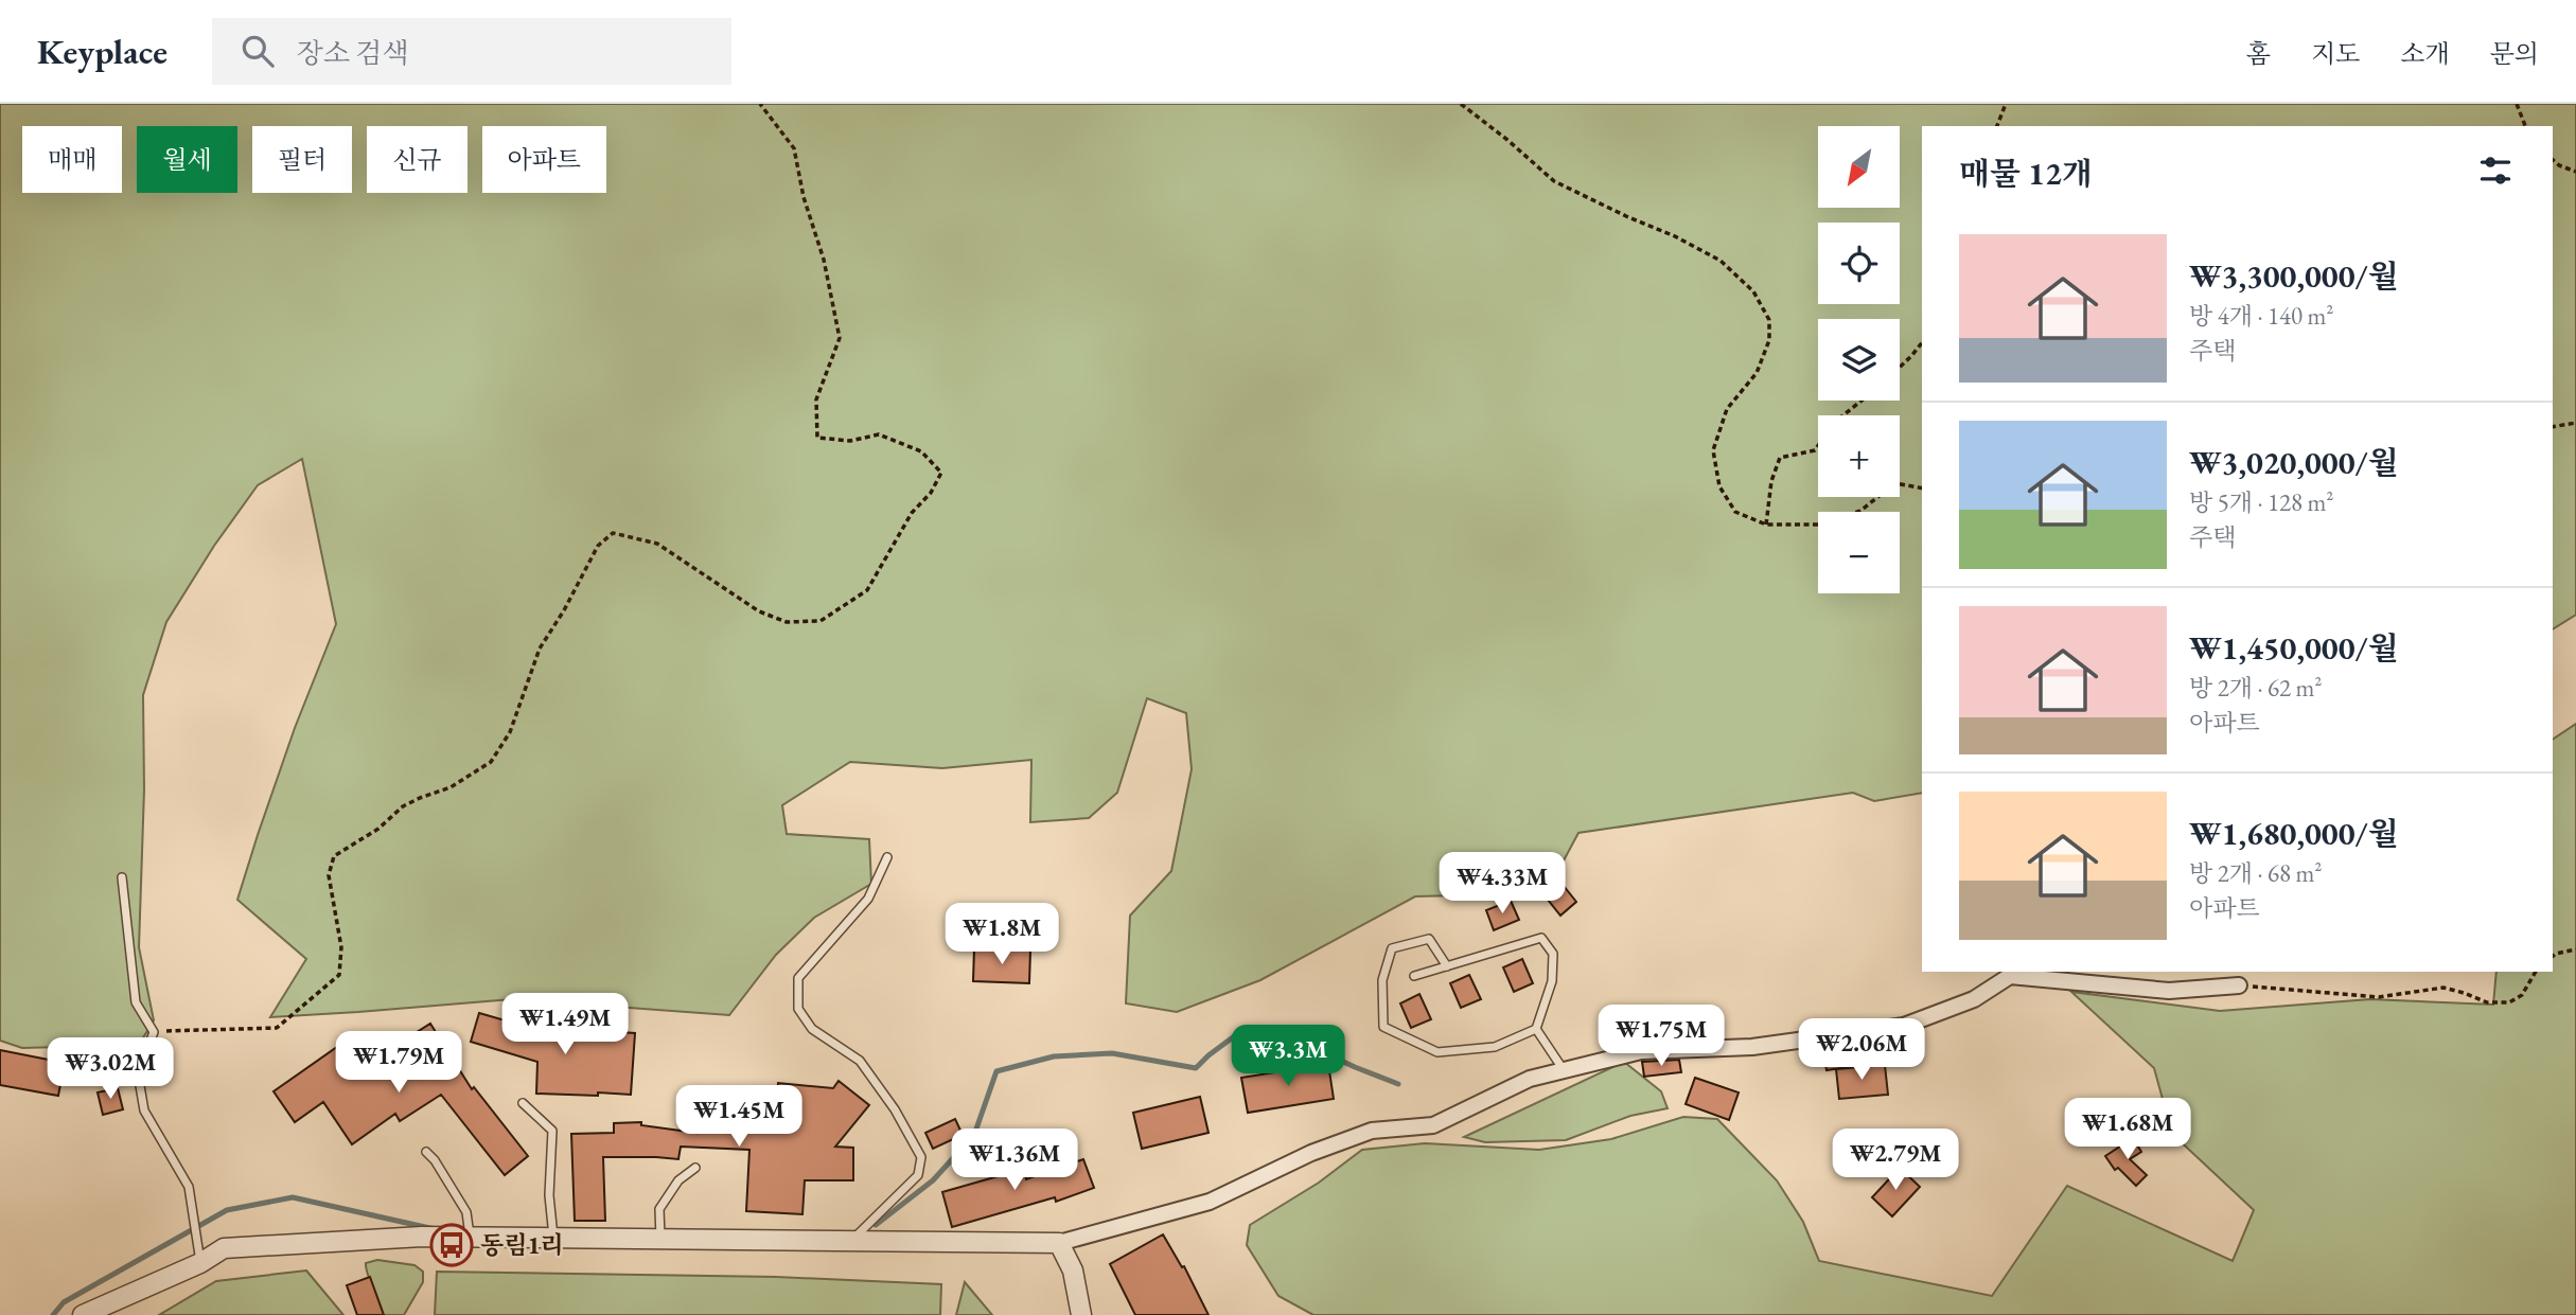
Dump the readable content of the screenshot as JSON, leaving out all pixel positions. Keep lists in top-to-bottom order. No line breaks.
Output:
{"places":{"bus stop":["동림1리"]},"north":"bottom left","page":{"header":"Keyplace","search":"장소 검색","nav":["홈","지도","소개","문의"],"map_buttons":["+","−"],"chip":["매매","월세","필터","신규","아파트"],"heading":"매물 12개","list":[{"name":"₩3,300,000/월","note":"방 4개 · 140 m² · 주택"},{"name":"₩3,020,000/월","note":"방 5개 · 128 m² · 주택"},{"name":"₩1,450,000/월","note":"방 2개 · 62 m² · 아파트"},{"name":"₩1,680,000/월","note":"방 2개 · 68 m² · 아파트"}],"price":["₩4.33M","₩1.8M","₩1.49M","₩1.75M","₩2.06M","₩3.3M","₩1.79M","₩3.02M","₩1.45M","₩1.68M","₩1.36M","₩2.79M"]}}
